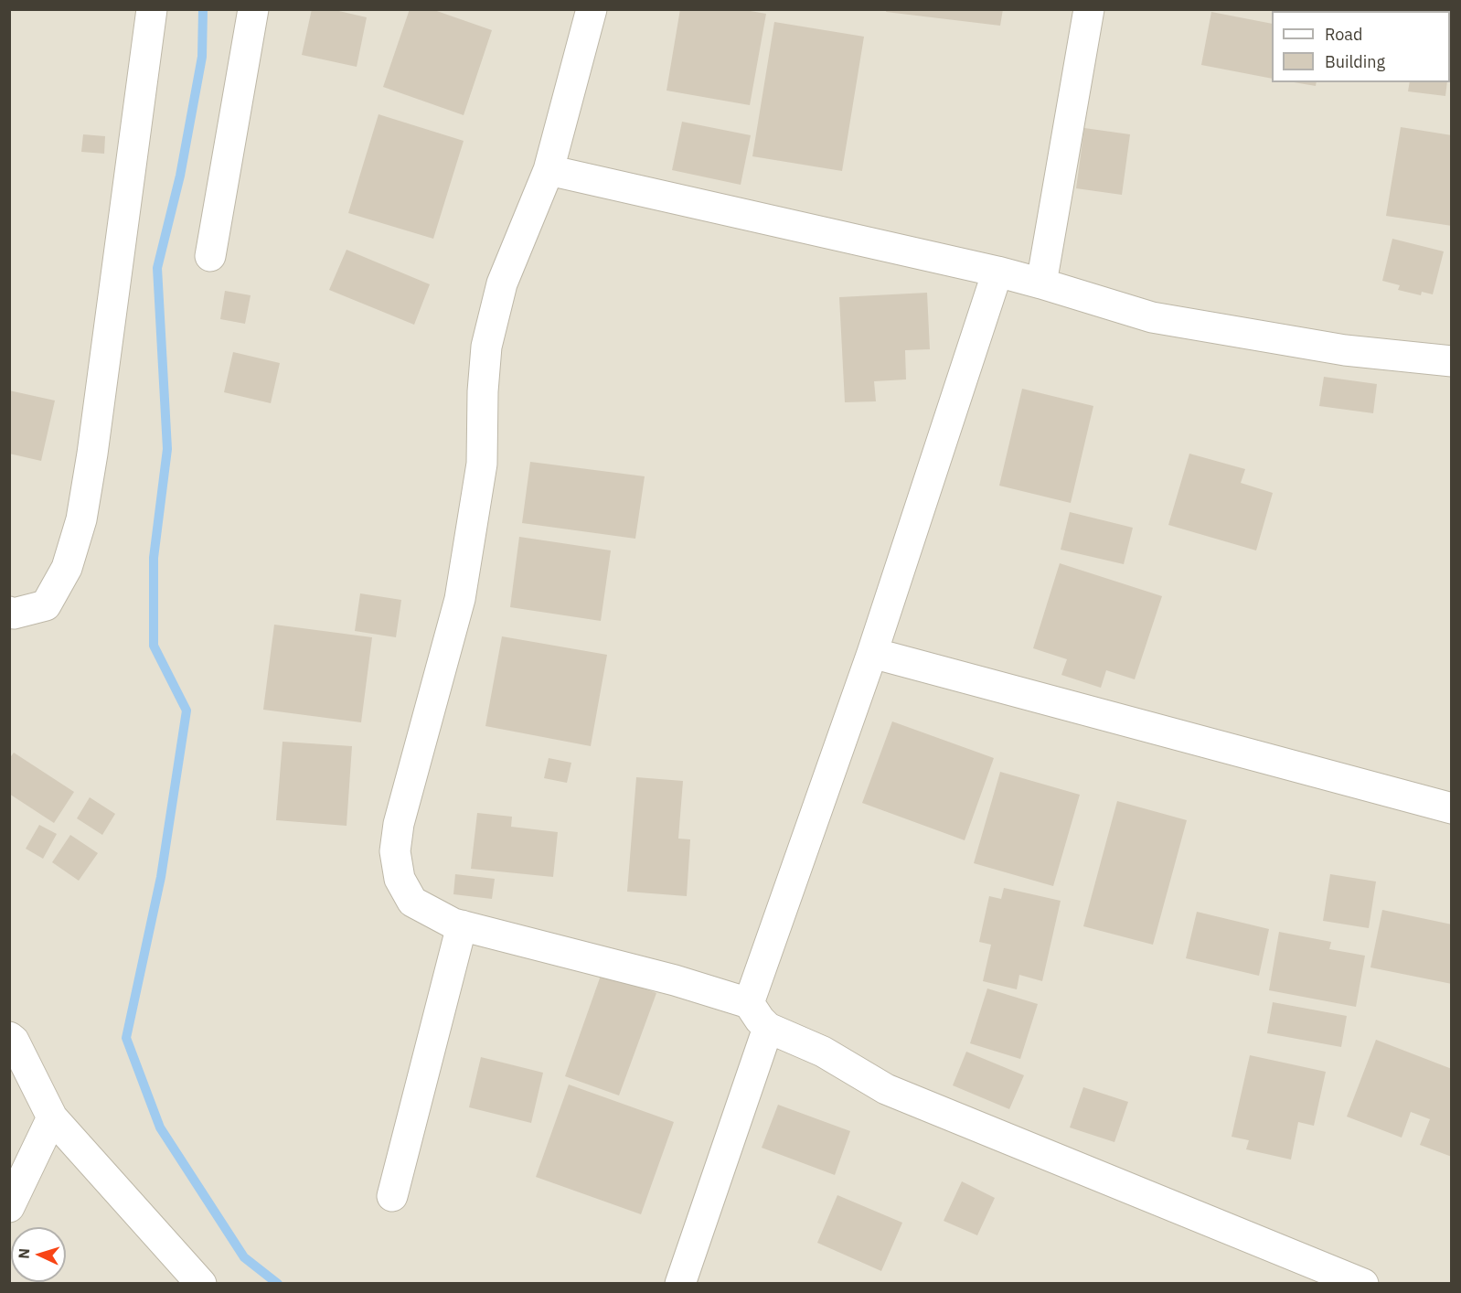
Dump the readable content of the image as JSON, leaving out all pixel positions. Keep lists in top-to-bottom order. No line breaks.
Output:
{"legend":["Road","Building"],"north":"left"}
